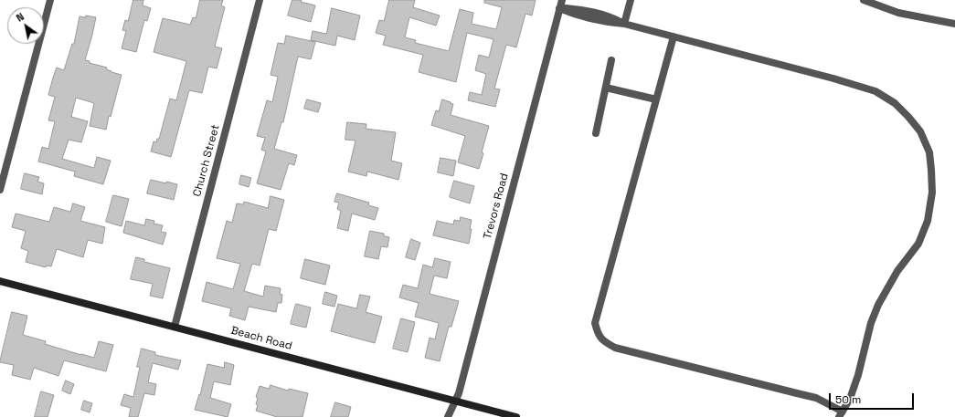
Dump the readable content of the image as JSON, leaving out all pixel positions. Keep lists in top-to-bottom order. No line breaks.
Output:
{"streets":{"street":["Church Street","Trevors Road","Beach Road"]},"crossings":[["Church Street","Beach Road"],["Trevors Road","Beach Road"]],"scale_bar":"50 m","north":"top left"}
